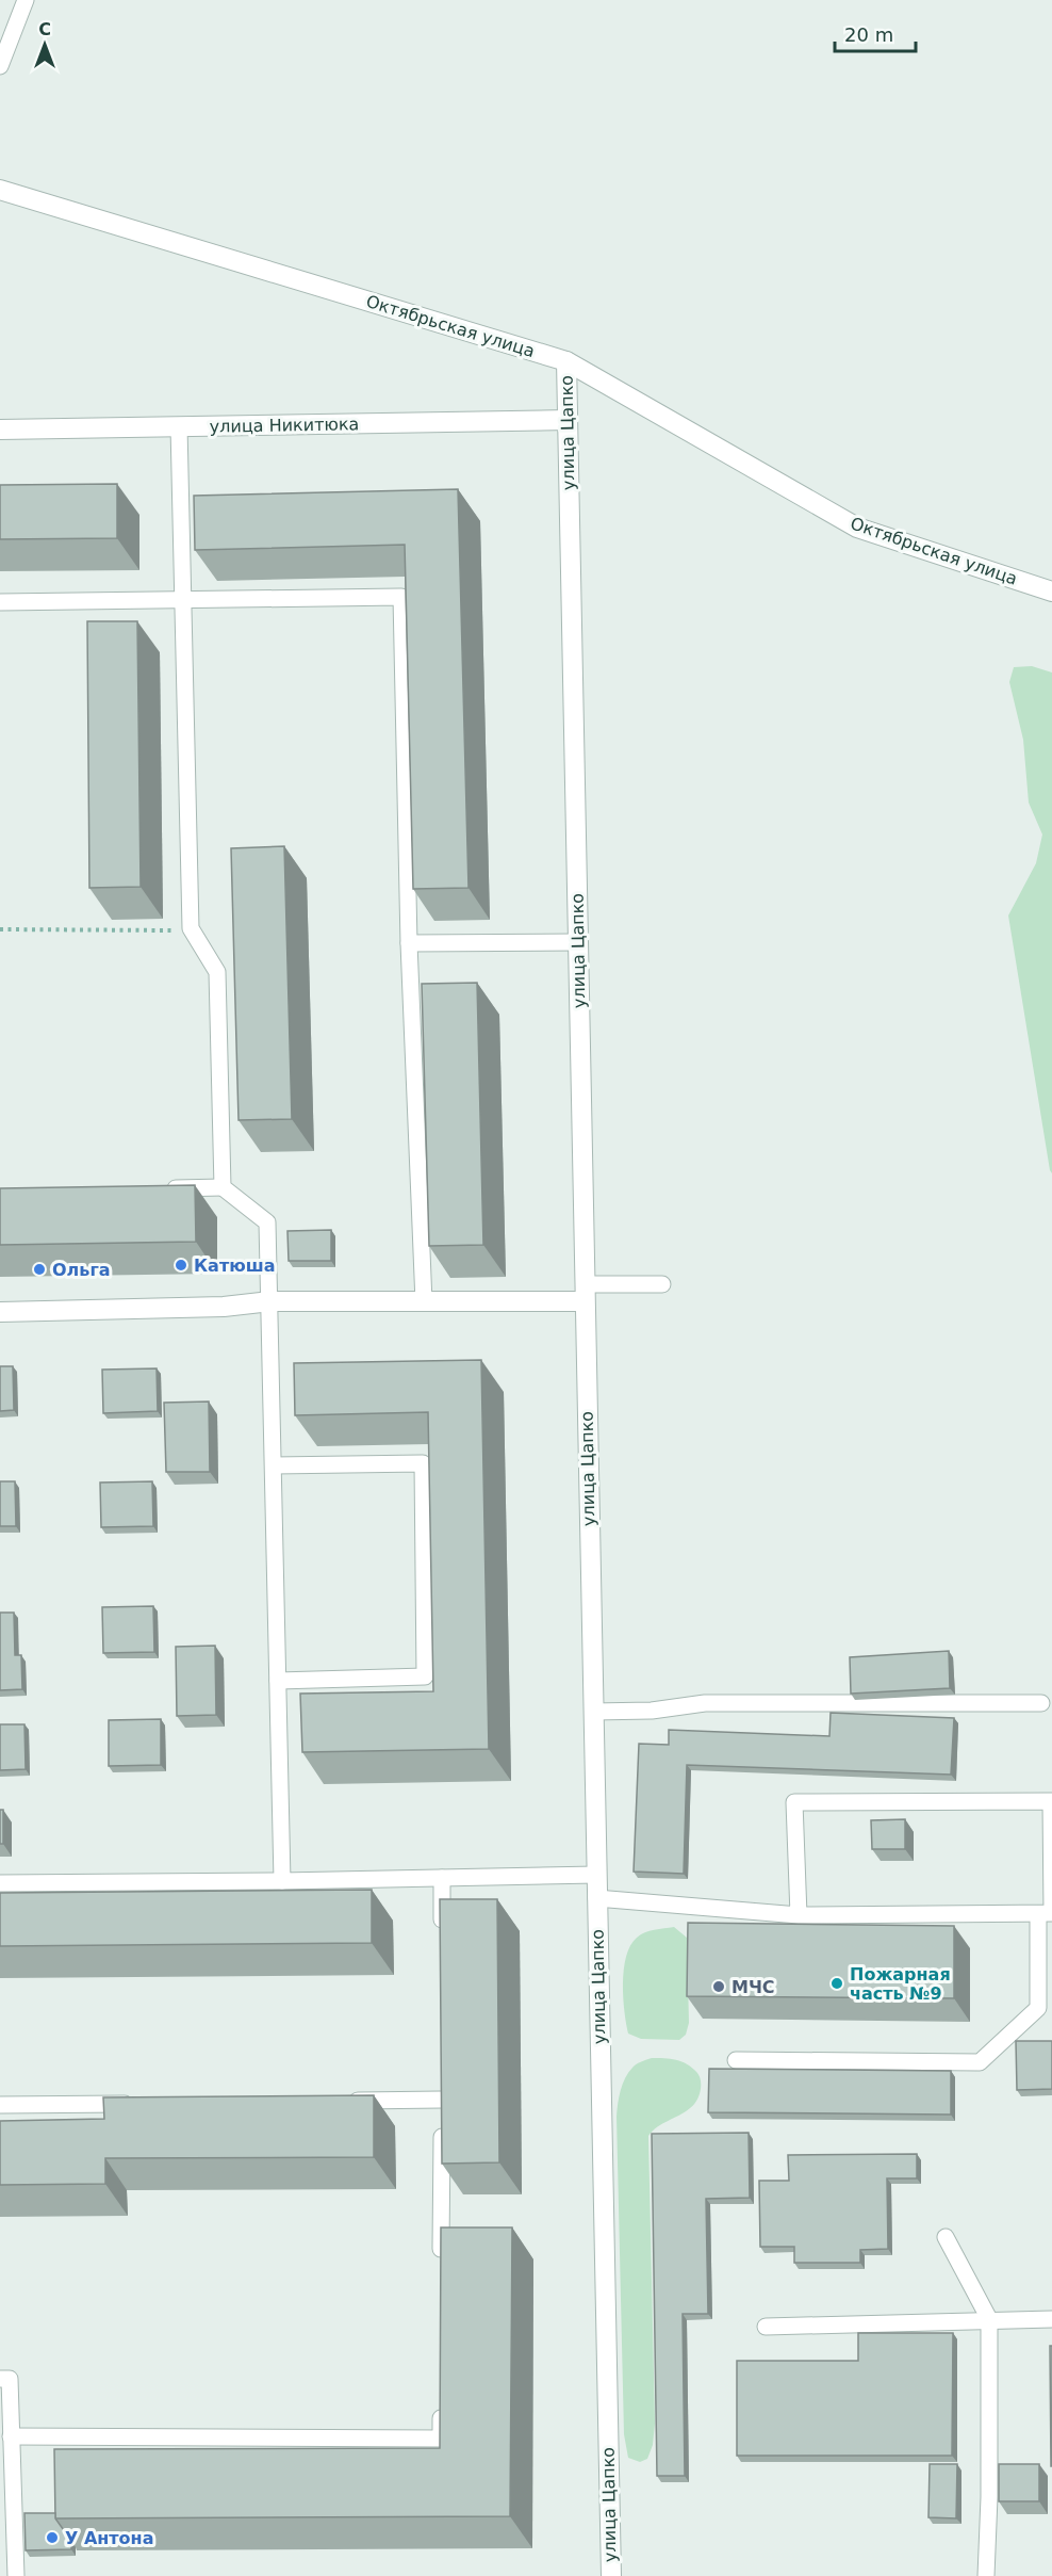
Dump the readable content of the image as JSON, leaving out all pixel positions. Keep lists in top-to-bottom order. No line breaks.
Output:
{"streets":{"street":["Октябрьская улица","улица Никитюка","улица Цапко"]},"crossings":[["Октябрьская улица","улица Цапко"],["улица Никитюка","улица Цапко"]],"places":["Катюша","Ольга","Пожарная часть №9","МЧС","У Антона"],"scale_bar":"20 m","north":"top"}
